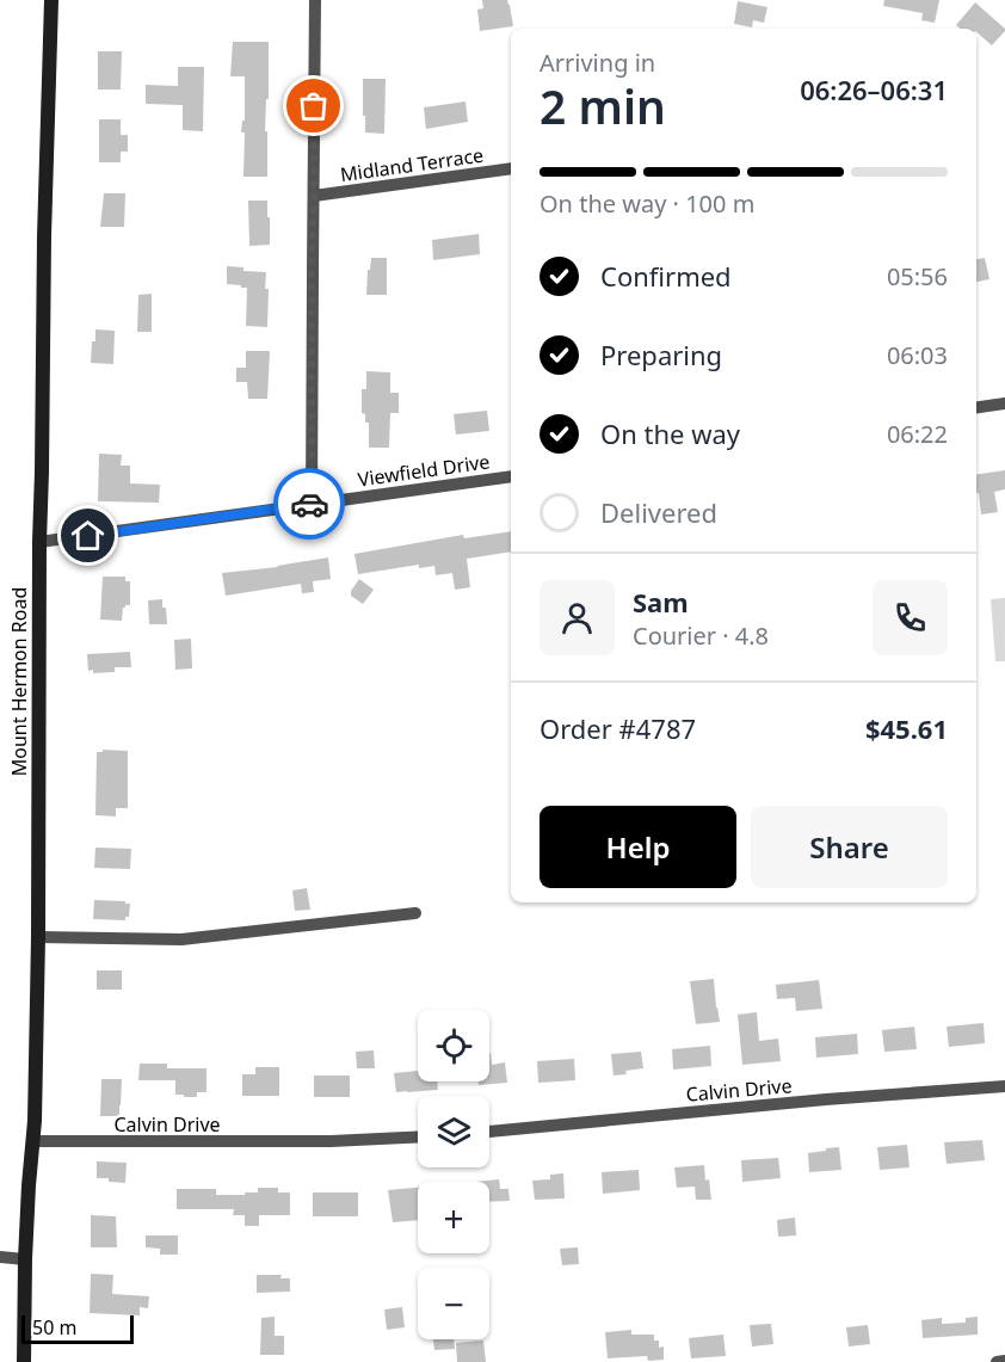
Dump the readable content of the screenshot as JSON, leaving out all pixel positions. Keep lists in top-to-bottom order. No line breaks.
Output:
{"streets":{"main road":["Mount Hermon Road"],"street":["Midland Terrace","Viewfield Drive","Calvin Drive"]},"crossings":[["Viewfield Drive","Mount Hermon Road"],["Mount Hermon Road","Calvin Drive"]],"scale_bar":"50 m","page":{"heading":["2 min","Arriving in","06:26–06:31"],"panel":["Sam","Courier · 4.8","Order #4787","$45.61"],"bar":"On the way · 100 m","list":[["Confirmed","05:56"],["Preparing","06:03"],["On the way","06:22"],"Delivered"],"buttons":["Help","Share"],"map_buttons":["+","−"],"scale":"50 m"}}
